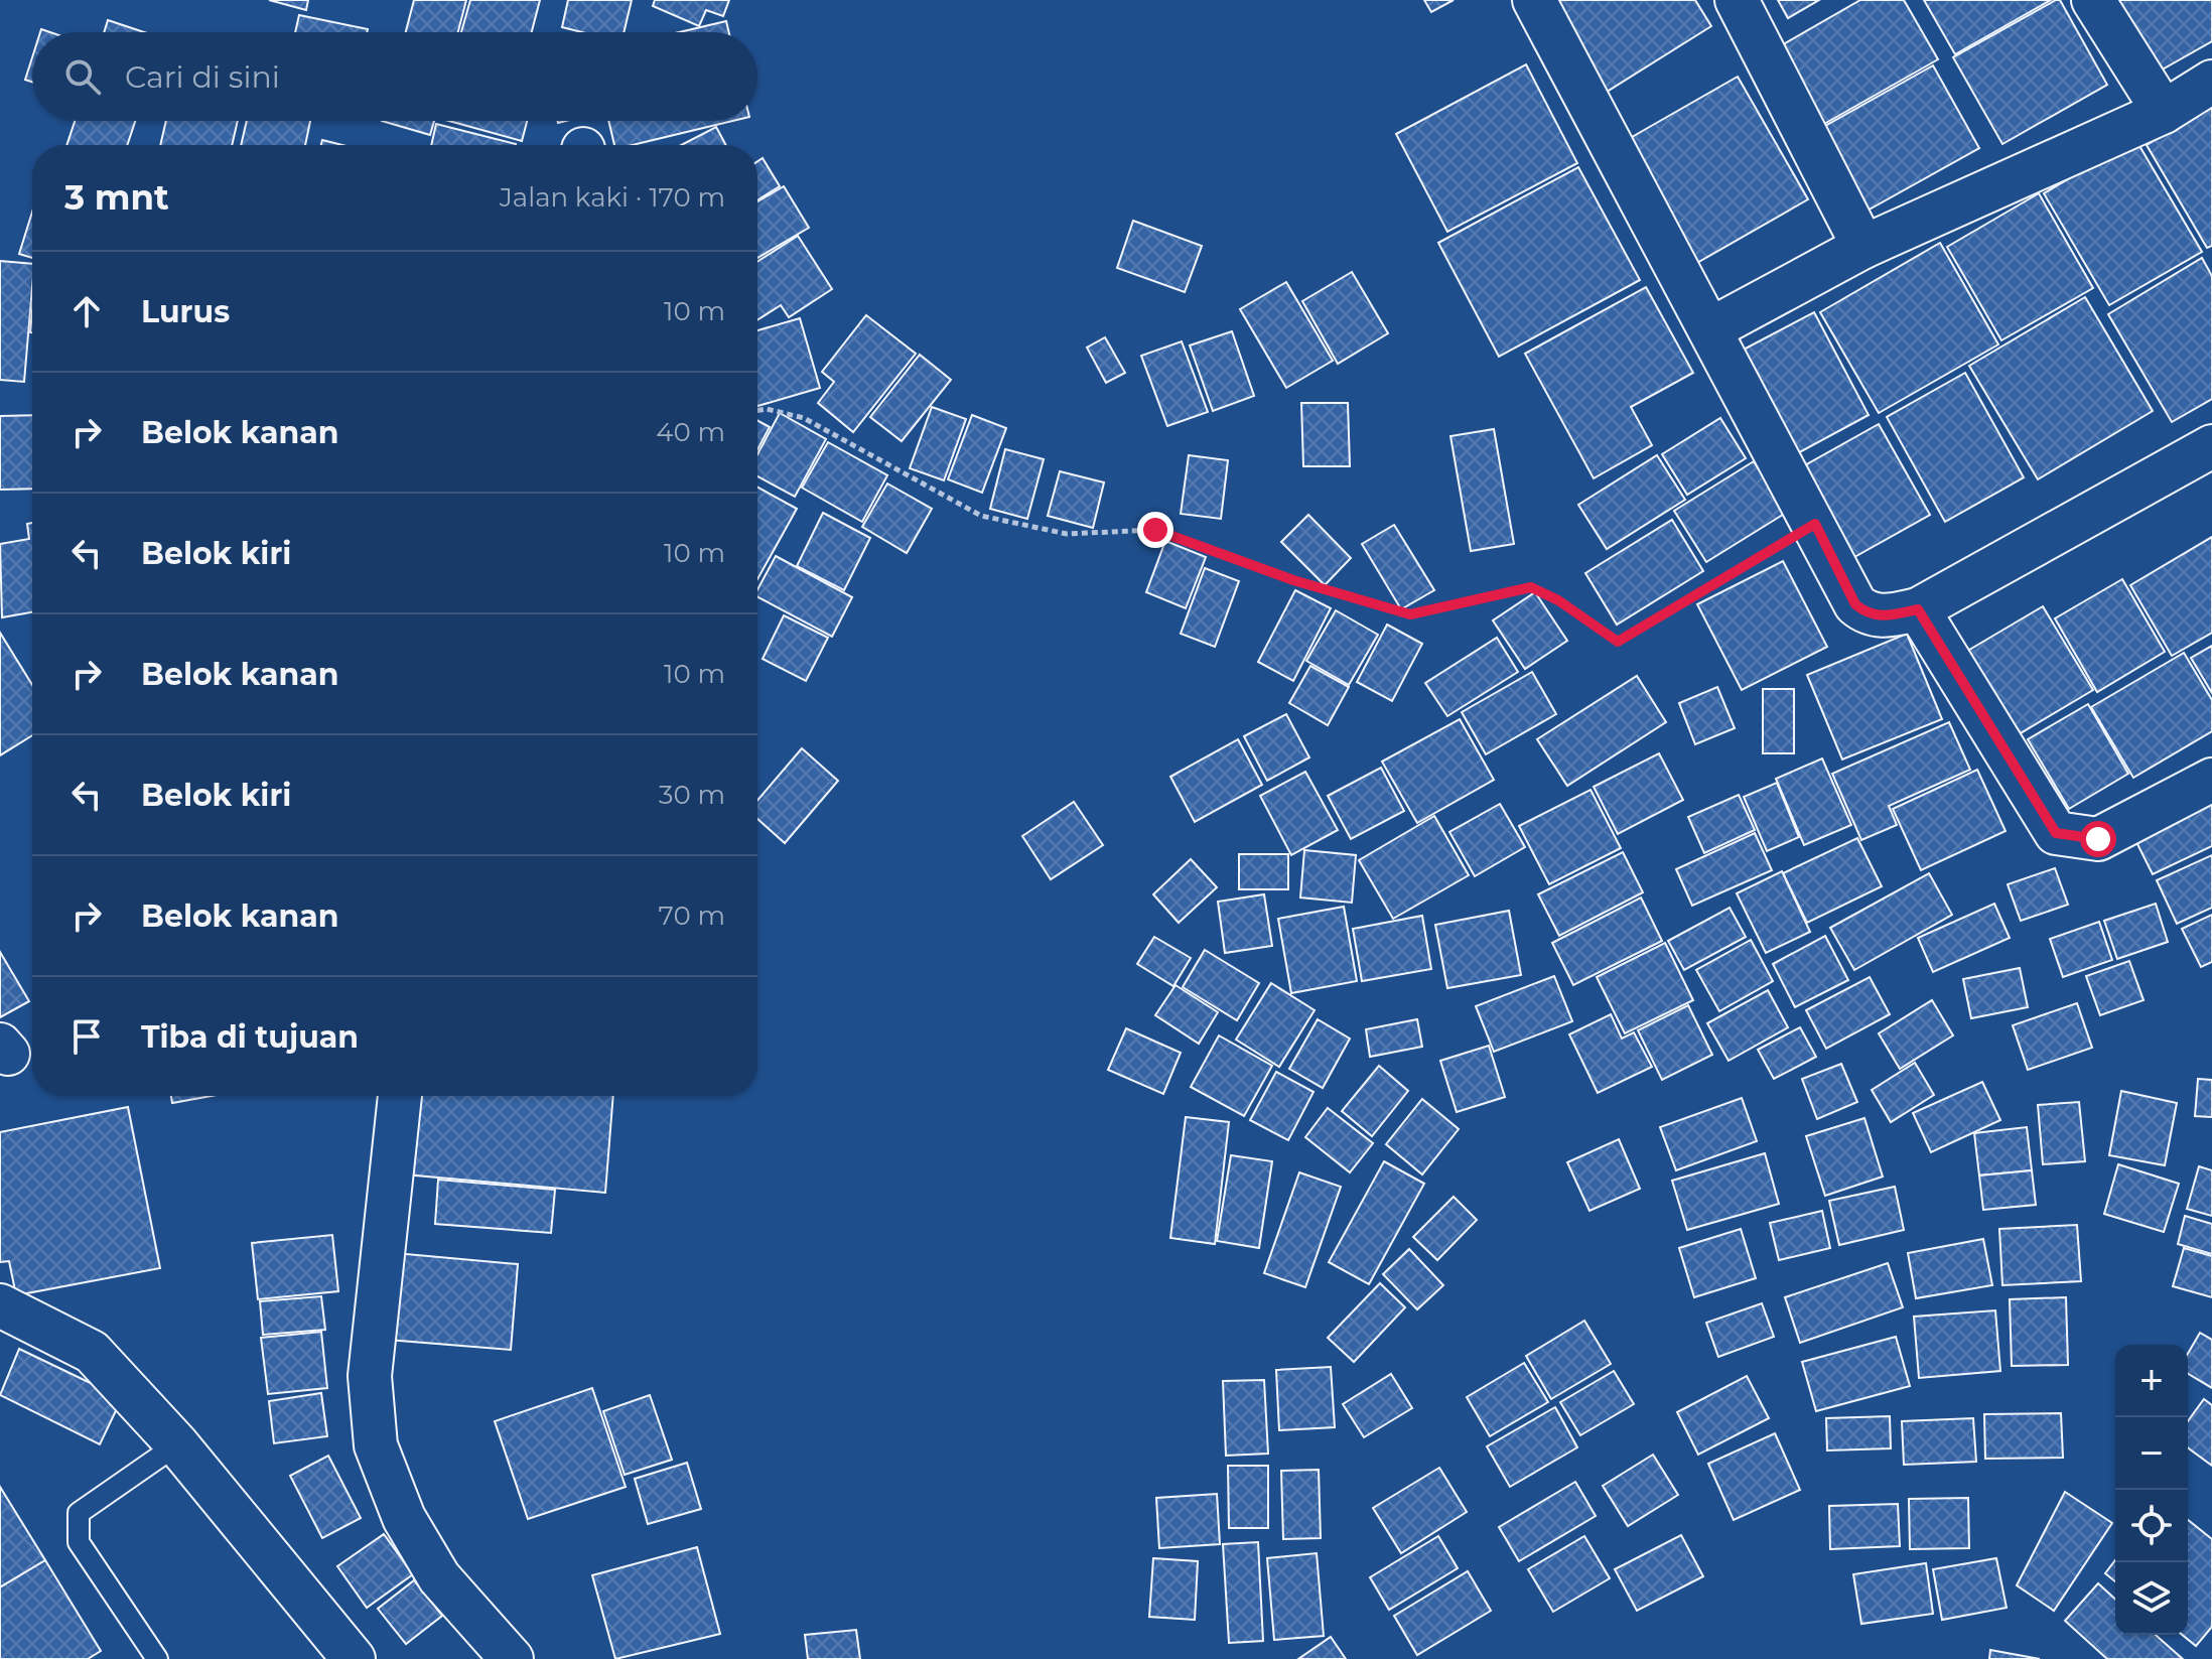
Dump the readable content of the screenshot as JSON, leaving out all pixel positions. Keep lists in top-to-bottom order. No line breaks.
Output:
{"page":{"search":"Cari di sini","heading":["3 mnt","Jalan kaki · 170 m"],"list":[["Lurus","10 m"],["Belok kanan","40 m"],["Belok kiri","10 m"],["Belok kanan","10 m"],["Belok kiri","30 m"],["Belok kanan","70 m"],"Tiba di tujuan"],"map_buttons":["+","−"]}}
